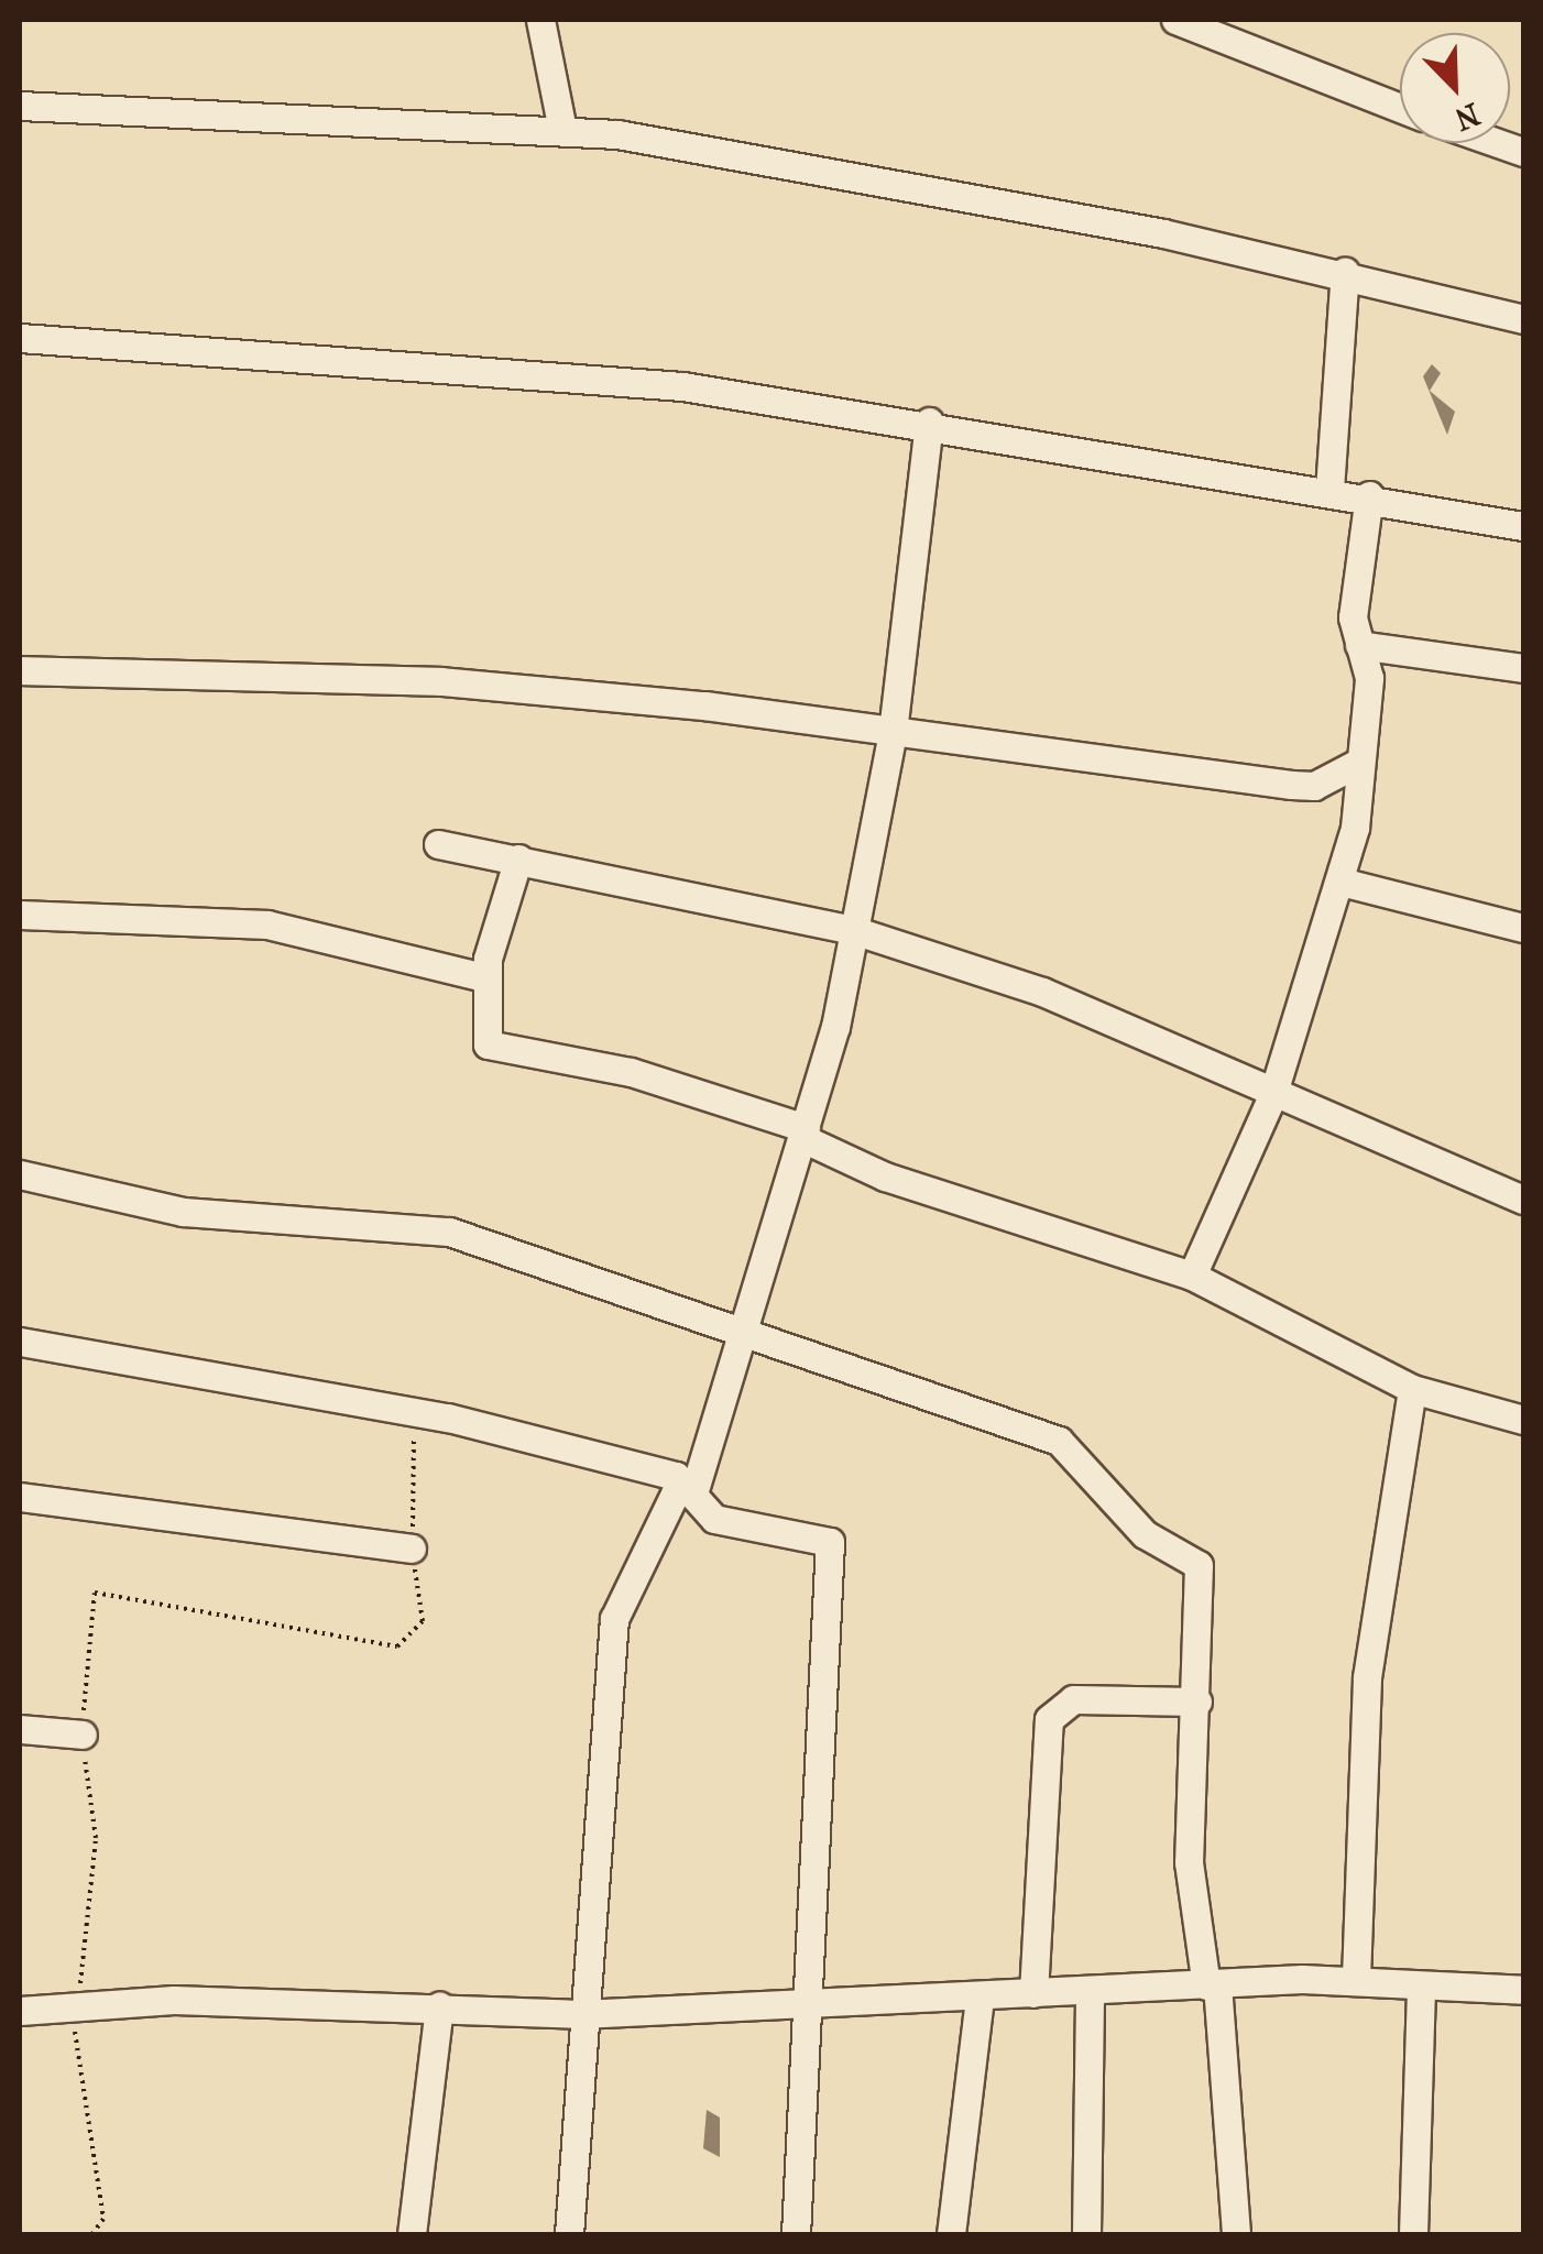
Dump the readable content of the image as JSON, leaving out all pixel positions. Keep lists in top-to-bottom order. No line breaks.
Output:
{"north":"bottom right"}
